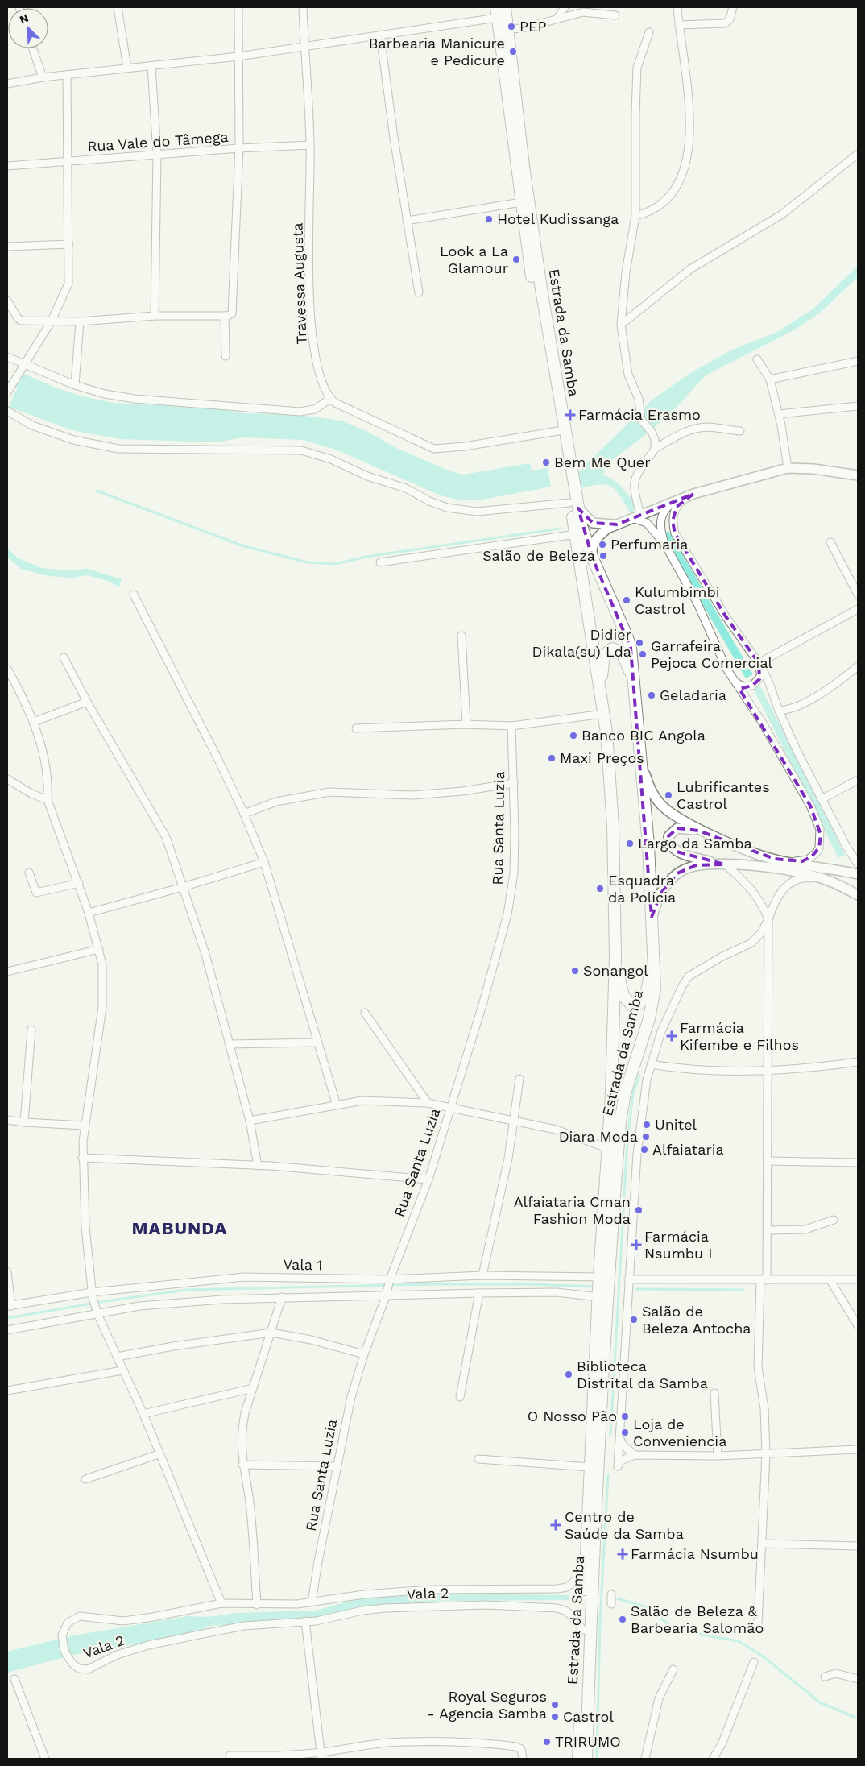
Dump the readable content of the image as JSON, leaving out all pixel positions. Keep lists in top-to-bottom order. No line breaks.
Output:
{"streets":{"main road":["Estrada da Samba"],"street":["Rua Vale do Tâmega","Travessa Augusta","Rua Santa Luzia","Vala 1","Vala 2"]},"crossings":[["Rua Vale do Tâmega","Travessa Augusta"],["Estrada da Samba","Vala 1"],["Estrada da Samba","Vala 2"],["Rua Santa Luzia","Vala 1"],["Rua Santa Luzia","Vala 2"]],"districts":["MABUNDA"],"places":{"other":["PEP","Barbearia Manicure e Pedicure","Hotel Kudissanga","Look a La Glamour","Bem Me Quer","Perfumaria","Salão de Beleza","Kulumbimbi Castrol","Didier Dikala(su) Lda","Garrafeira Pejoca Comercial","Geladaria","Banco BIC Angola","Maxi Preços","Lubrificantes Castrol","Largo da Samba","Esquadra da Polícia","Sonangol","Unitel","Diara Moda","Alfaiataria","Alfaiataria Cman Fashion Moda","Salão de Beleza Antocha","Biblioteca Distrital da Samba","O Nosso Pão","Loja de Conveniencia","Salão de Beleza & Barbearia Salomão","Royal Seguros - Agencia Samba","Castrol","TRIRUMO"],"health":["Farmácia Erasmo","Farmácia Kifembe e Filhos","Farmácia Nsumbu I","Centro de Saúde da Samba","Farmácia Nsumbu"]},"north":"top left"}
